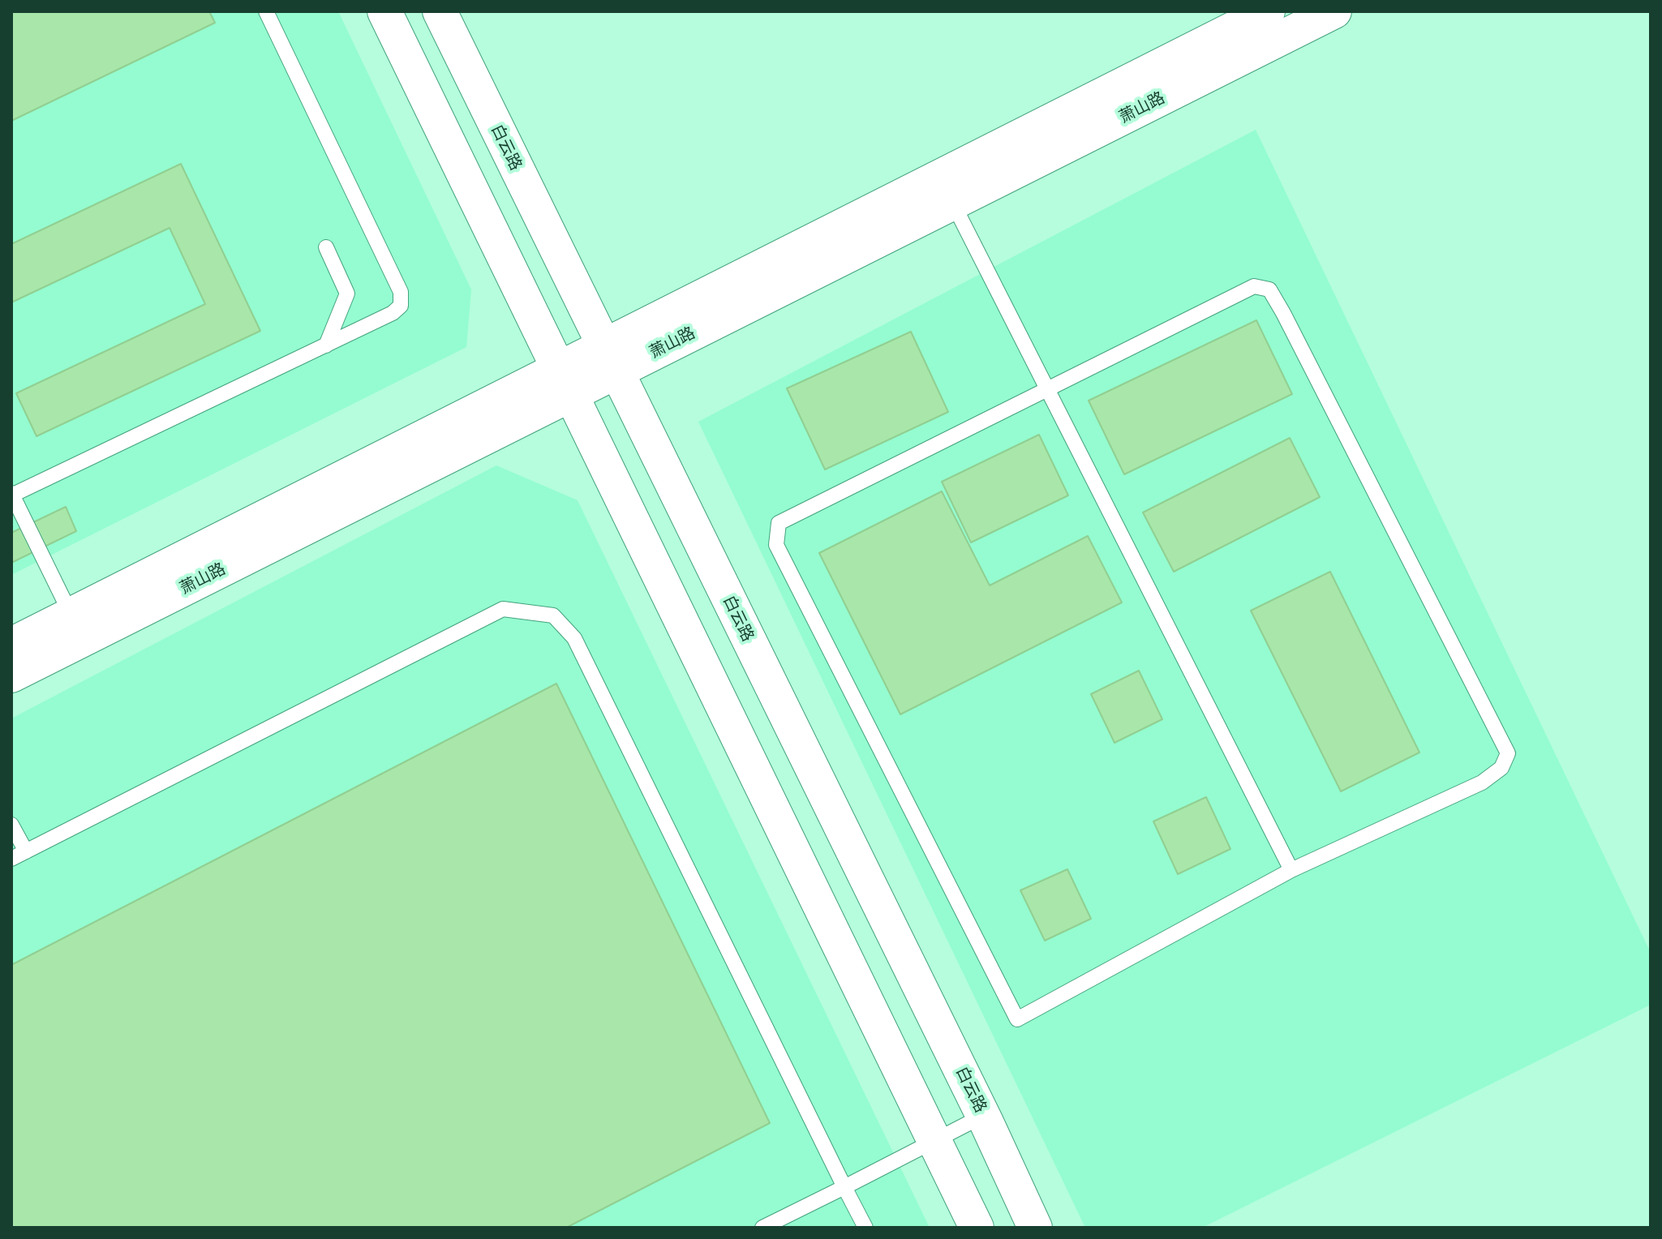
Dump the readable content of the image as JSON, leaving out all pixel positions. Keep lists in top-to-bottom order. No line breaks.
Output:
{"streets":{"street":["萧山路","白云路"]},"crossings":[["萧山路","白云路"]]}
